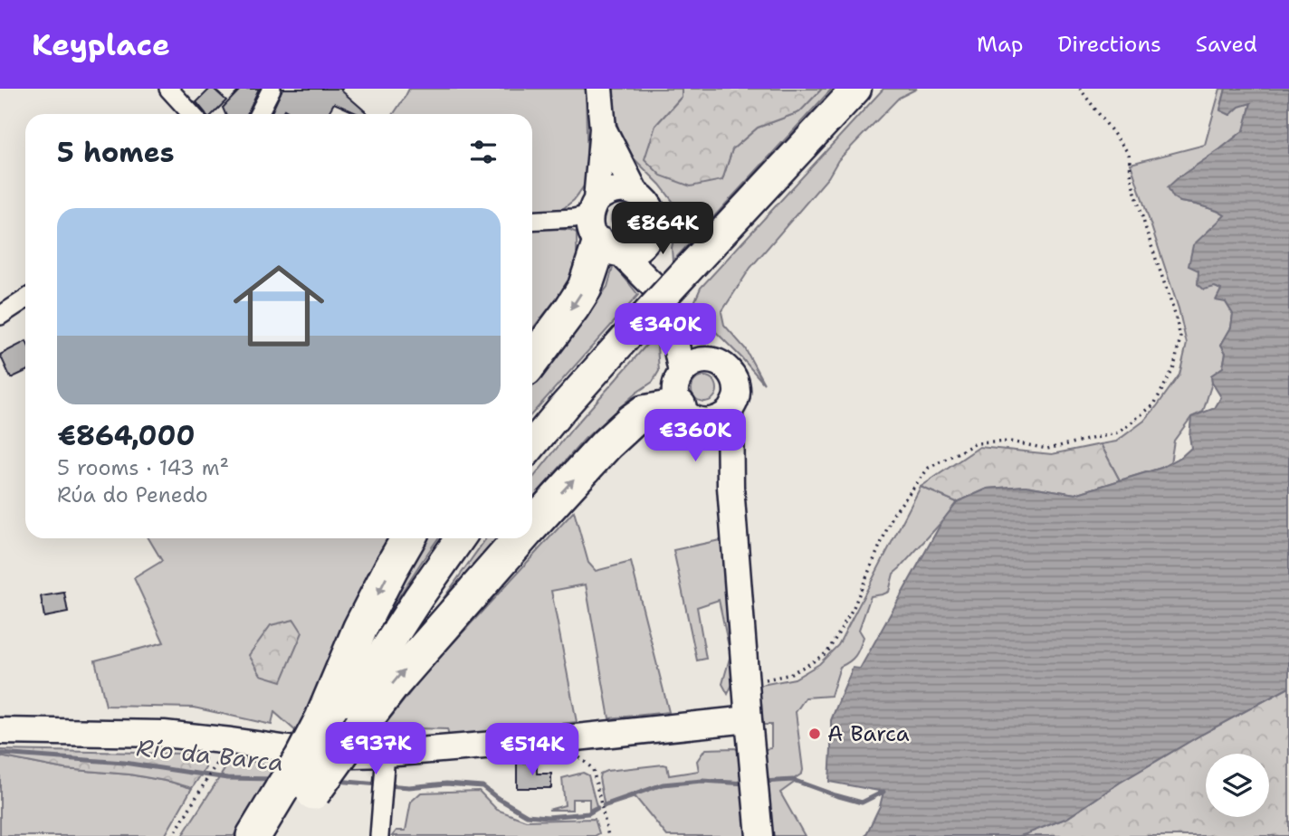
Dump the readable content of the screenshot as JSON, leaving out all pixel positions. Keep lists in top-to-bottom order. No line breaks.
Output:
{"water":["Río da Barca"],"places":["A Barca"],"page":{"header":"Keyplace","nav":["Map","Directions","Saved"],"heading":"5 homes","list":[{"name":"€864,000","note":"5 rooms · 143 m² · Rúa do Penedo"}],"price":["€864K","€340K","€360K","€937K","€514K"]}}
